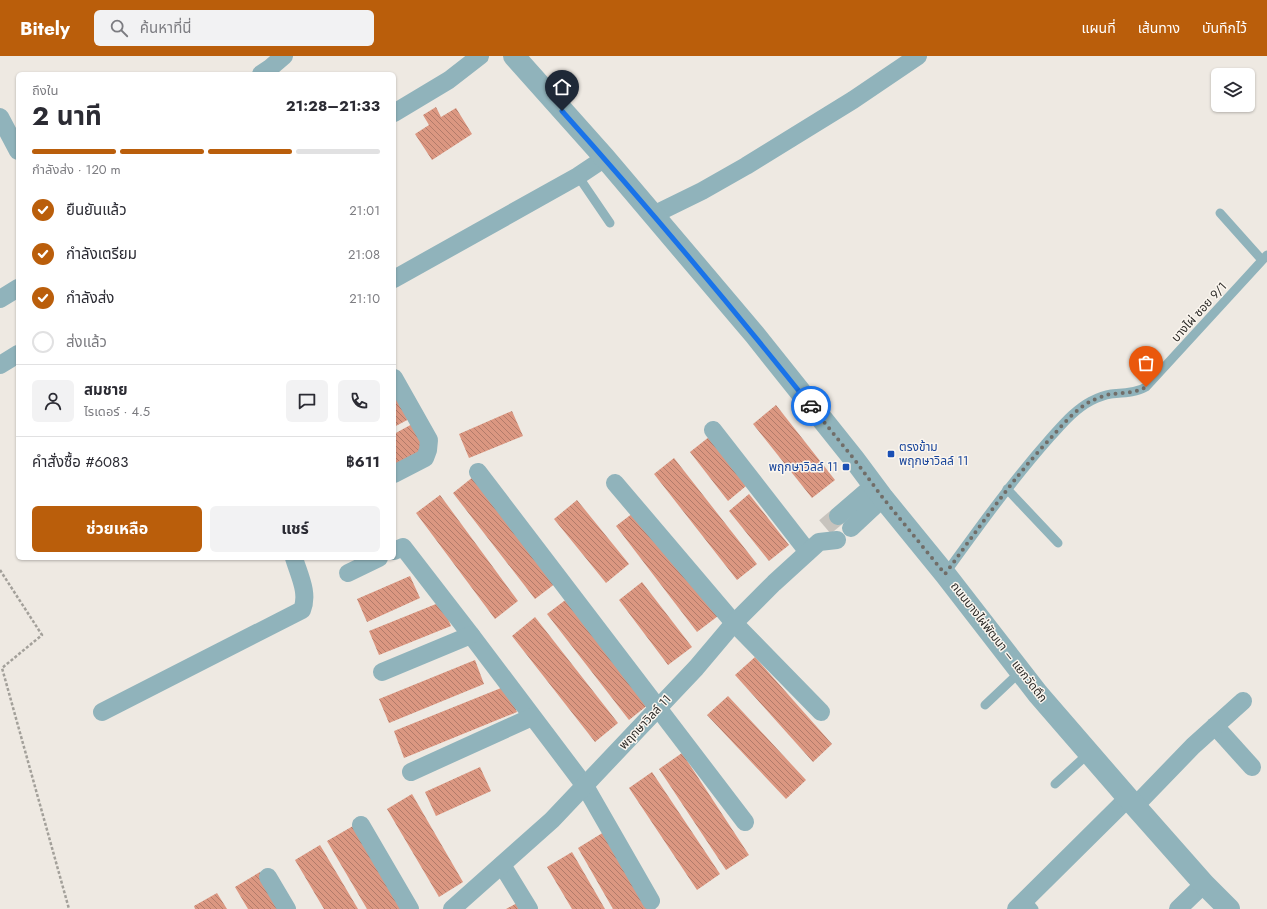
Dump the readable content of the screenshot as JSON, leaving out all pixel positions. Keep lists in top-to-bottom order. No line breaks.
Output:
{"streets":{"street":["ถนนบางไผ่พัฒนา – แยกวัดตึก","พฤกษาวิลล์ 11"],"lane":["บางไผ่ ซอย 9/1"]},"crossings":[["บางไผ่ ซอย 9/1","ถนนบางไผ่พัฒนา – แยกวัดตึก"],["ถนนบางไผ่พัฒนา – แยกวัดตึก","พฤกษาวิลล์ 11"]],"places":{"transit":["ตรงข้าม พฤกษาวิลล์ 11","พฤกษาวิลล์ 11"]},"page":{"header":"Bitely","search":"ค้นหาที่นี่","nav":["แผนที่","เส้นทาง","บันทึกไว้"],"heading":["2 นาที","ถึงใน","21:28–21:33"],"panel":["สมชาย","ไรเดอร์ · 4.5","คำสั่งซื้อ #6083","฿611"],"bar":"กำลังส่ง · 120 m","list":[["ยืนยันแล้ว","21:01"],["กำลังเตรียม","21:08"],["กำลังส่ง","21:10"],"ส่งแล้ว"],"buttons":["ช่วยเหลือ","แชร์"]}}
